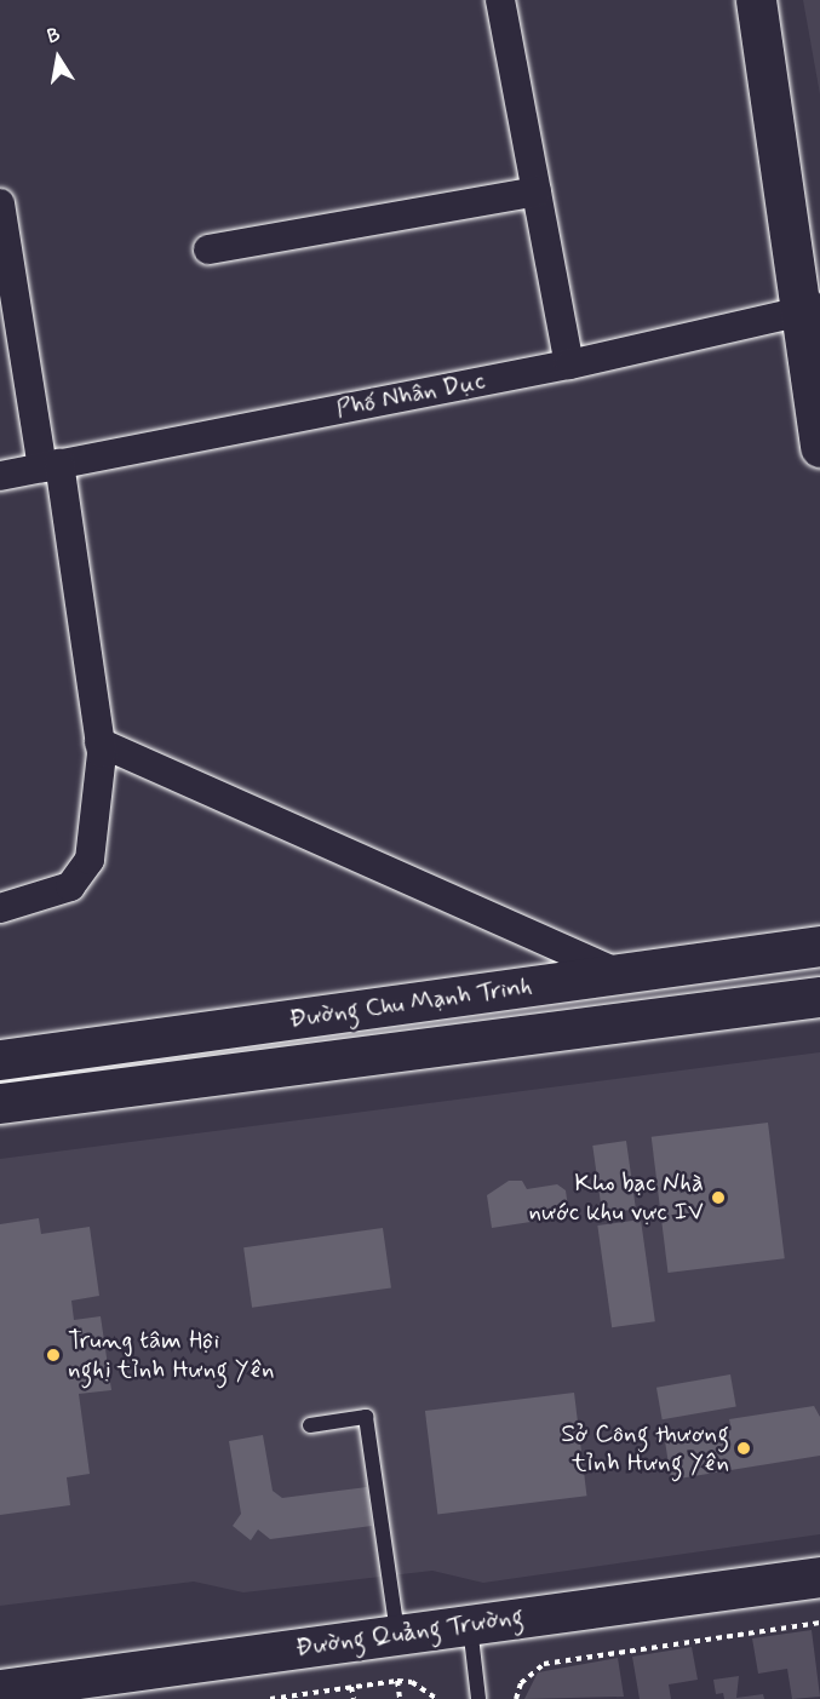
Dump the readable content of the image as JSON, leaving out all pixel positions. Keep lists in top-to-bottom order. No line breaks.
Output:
{"streets":{"main road":["Đường Chu Mạnh Trinh","Đường Quảng Trường"],"street":["Phố Nhân Dục"]},"places":["Kho bạc Nhà nước khu vực IV","Trung tâm Hội nghị tỉnh Hưng Yên","Sở Công thương tỉnh Hưng Yên"],"north":"top"}
